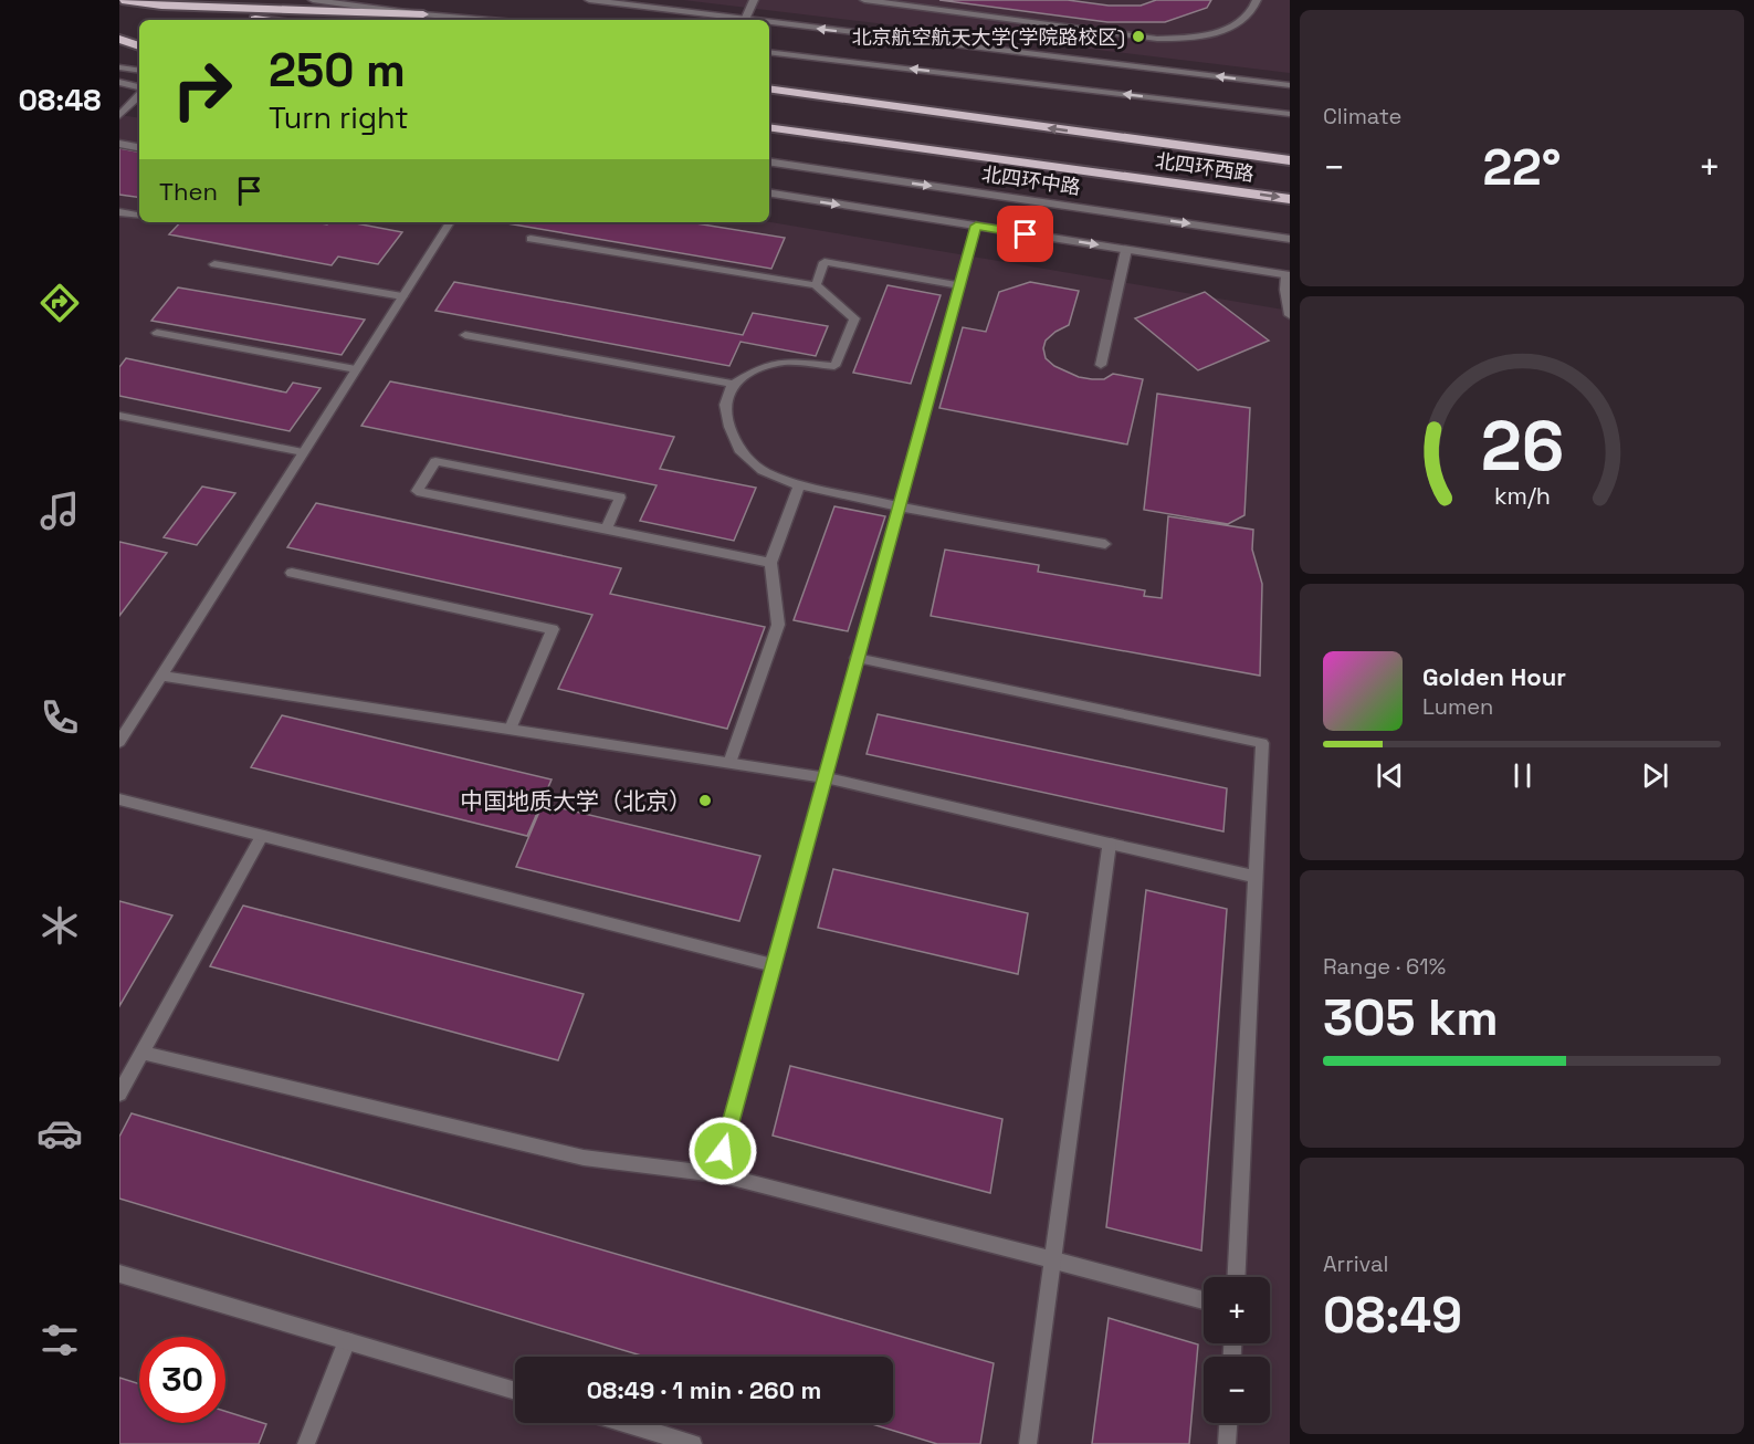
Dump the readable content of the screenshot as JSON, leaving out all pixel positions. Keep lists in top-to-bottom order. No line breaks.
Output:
{"streets":{"highway":["北四环西路","北四环中路"]},"crossings":[["北四环西路","北四环中路"]],"places":["北京航空航天大学(学院路校区)","中国地质大学（北京）"],"page":{"tabs":"08:48","tile":["Climate",["Range · 61%","305 km"],["Arrival","08:49"]],"turn":["250 m","Turn right"],"heat":["−","22°","+"],"then":"Then","song":["Golden Hour","Lumen"],"map_buttons":["+","−"],"limit":"30","trip":"08:49 · 1 min · 260 m","gauge":["26","km/h"]}}
